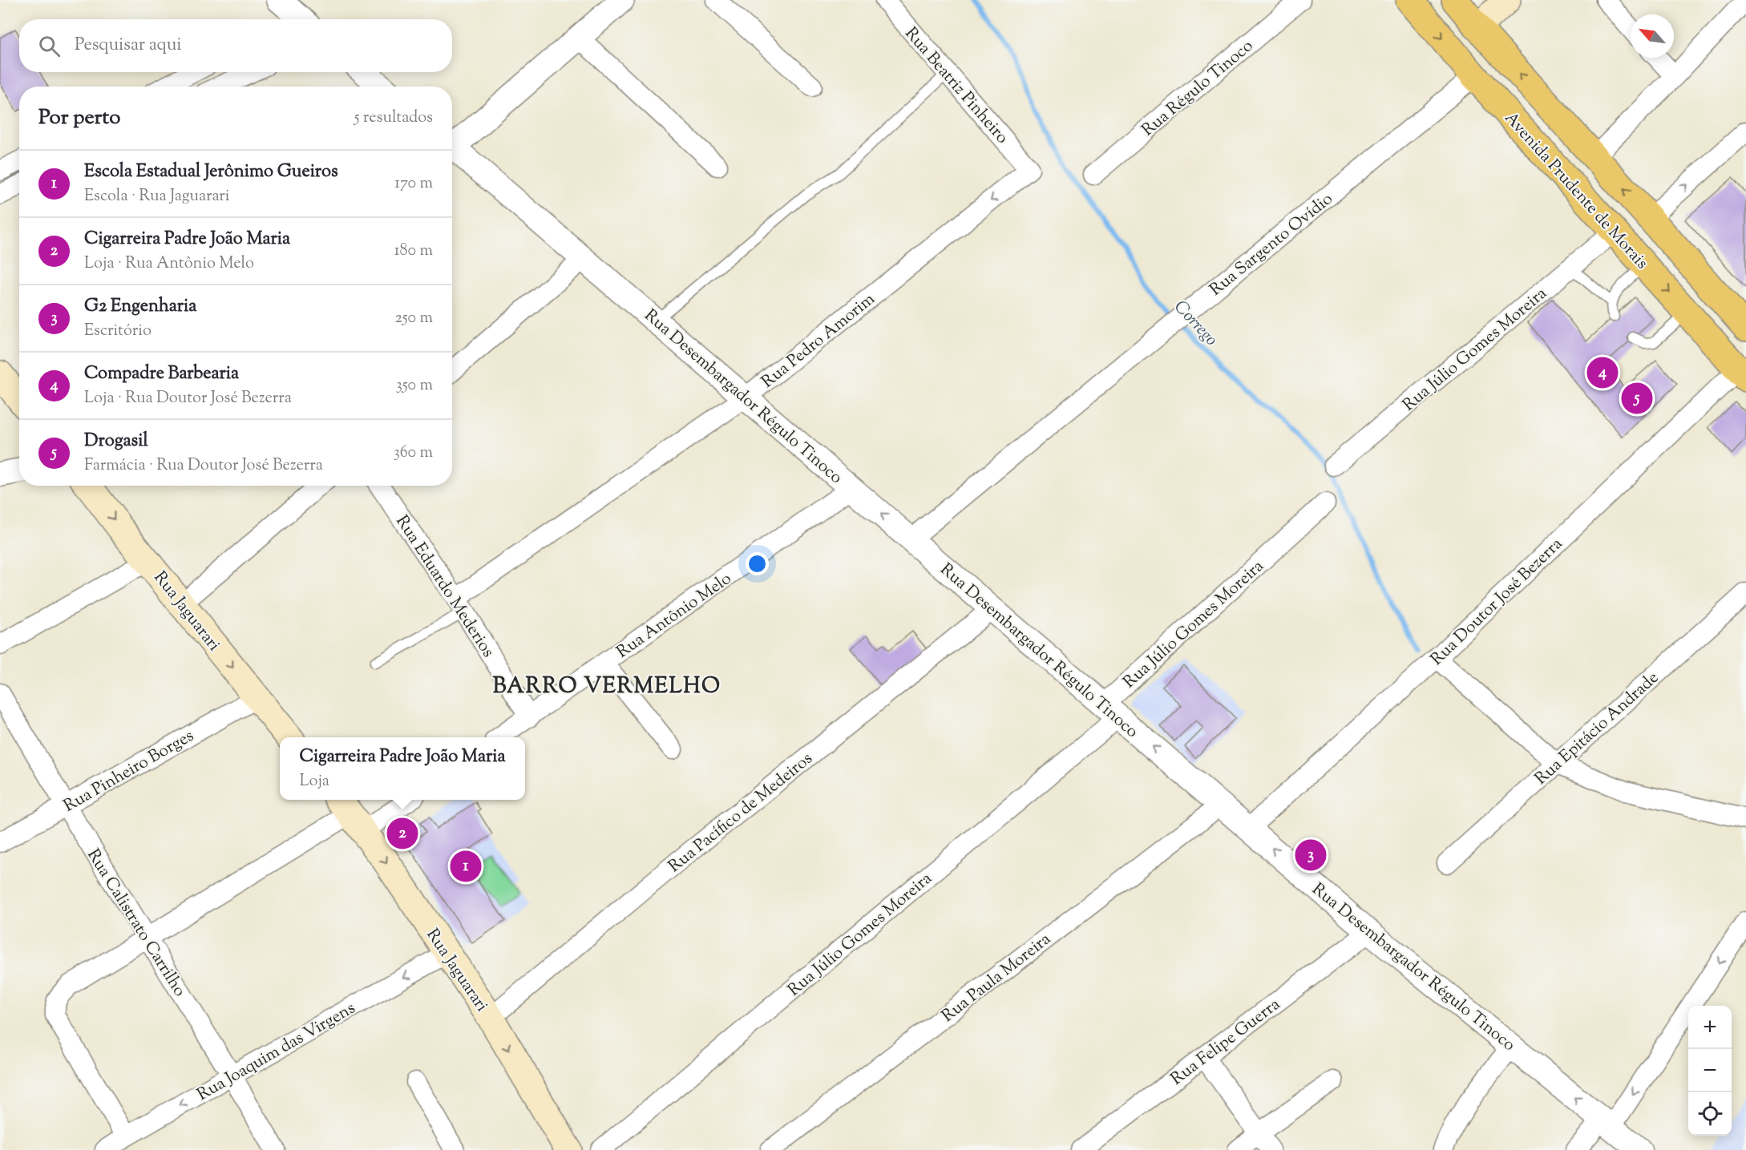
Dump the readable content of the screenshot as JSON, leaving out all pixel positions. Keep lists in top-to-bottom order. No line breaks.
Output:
{"streets":{"main road":["Avenida Prudente de Morais","Rua Jaguarari"],"street":["Rua Beatriz Pinheiro","Rua Régulo Tinoco","Rua Sargento Ovídio","Rua Pedro Amorim","Rua Júlio Gomes Moreira","Rua Desembargador Régulo Tinoco","Rua Eduardo Mederios","Rua Doutor José Bezerra","Rua Antônio Melo","Rua Epitácio Andrade","Rua Pinheiro Borges","Rua Pacífico de Medeiros","Rua Calistrato Carrilho","Rua Paula Moreira","Rua Felipe Guerra","Rua Joaquim das Virgens"]},"crossings":[["Rua Beatriz Pinheiro","Rua Pedro Amorim"],["Avenida Prudente de Morais","Rua Sargento Ovídio"],["Avenida Prudente de Morais","Rua Júlio Gomes Moreira"],["Avenida Prudente de Morais","Rua Doutor José Bezerra"],["Rua Sargento Ovídio","Rua Desembargador Régulo Tinoco"],["Rua Pedro Amorim","Rua Desembargador Régulo Tinoco"],["Rua Pedro Amorim","Rua Eduardo Mederios"],["Rua Júlio Gomes Moreira","Rua Desembargador Régulo Tinoco"],["Rua Desembargador Régulo Tinoco","Rua Doutor José Bezerra"],["Rua Desembargador Régulo Tinoco","Rua Antônio Melo"],["Rua Desembargador Régulo Tinoco","Rua Pacífico de Medeiros"],["Rua Desembargador Régulo Tinoco","Rua Paula Moreira"],["Rua Desembargador Régulo Tinoco","Rua Felipe Guerra"],["Rua Eduardo Mederios","Rua Antônio Melo"],["Rua Jaguarari","Rua Pinheiro Borges"],["Rua Jaguarari","Rua Pacífico de Medeiros"],["Rua Jaguarari","Rua Joaquim das Virgens"],["Rua Pinheiro Borges","Rua Calistrato Carrilho"],["Rua Calistrato Carrilho","Rua Joaquim das Virgens"]],"one_way":["Rua Pedro Amorim","Rua Jaguarari"],"districts":["BARRO VERMELHO"],"water":["Corrego"],"north":"top left","page":{"search":"Pesquisar aqui","heading":["Por perto","5 resultados"],"list":[{"mark":"1","name":"Escola Estadual Jerônimo Gueiros","note":"Escola · Rua Jaguarari","value":"170 m"},{"mark":"2","name":"Cigarreira Padre João Maria","note":"Loja · Rua Antônio Melo","value":"180 m"},{"mark":"3","name":"G2 Engenharia","note":"Escritório","value":"250 m"},{"mark":"4","name":"Compadre Barbearia","note":"Loja · Rua Doutor José Bezerra","value":"350 m"},{"mark":"5","name":"Drogasil","note":"Farmácia · Rua Doutor José Bezerra","value":"360 m"}],"pins":["4","5","2","3","1"],"popup":["Cigarreira Padre João Maria","Loja"],"map_buttons":["+","−"]}}
